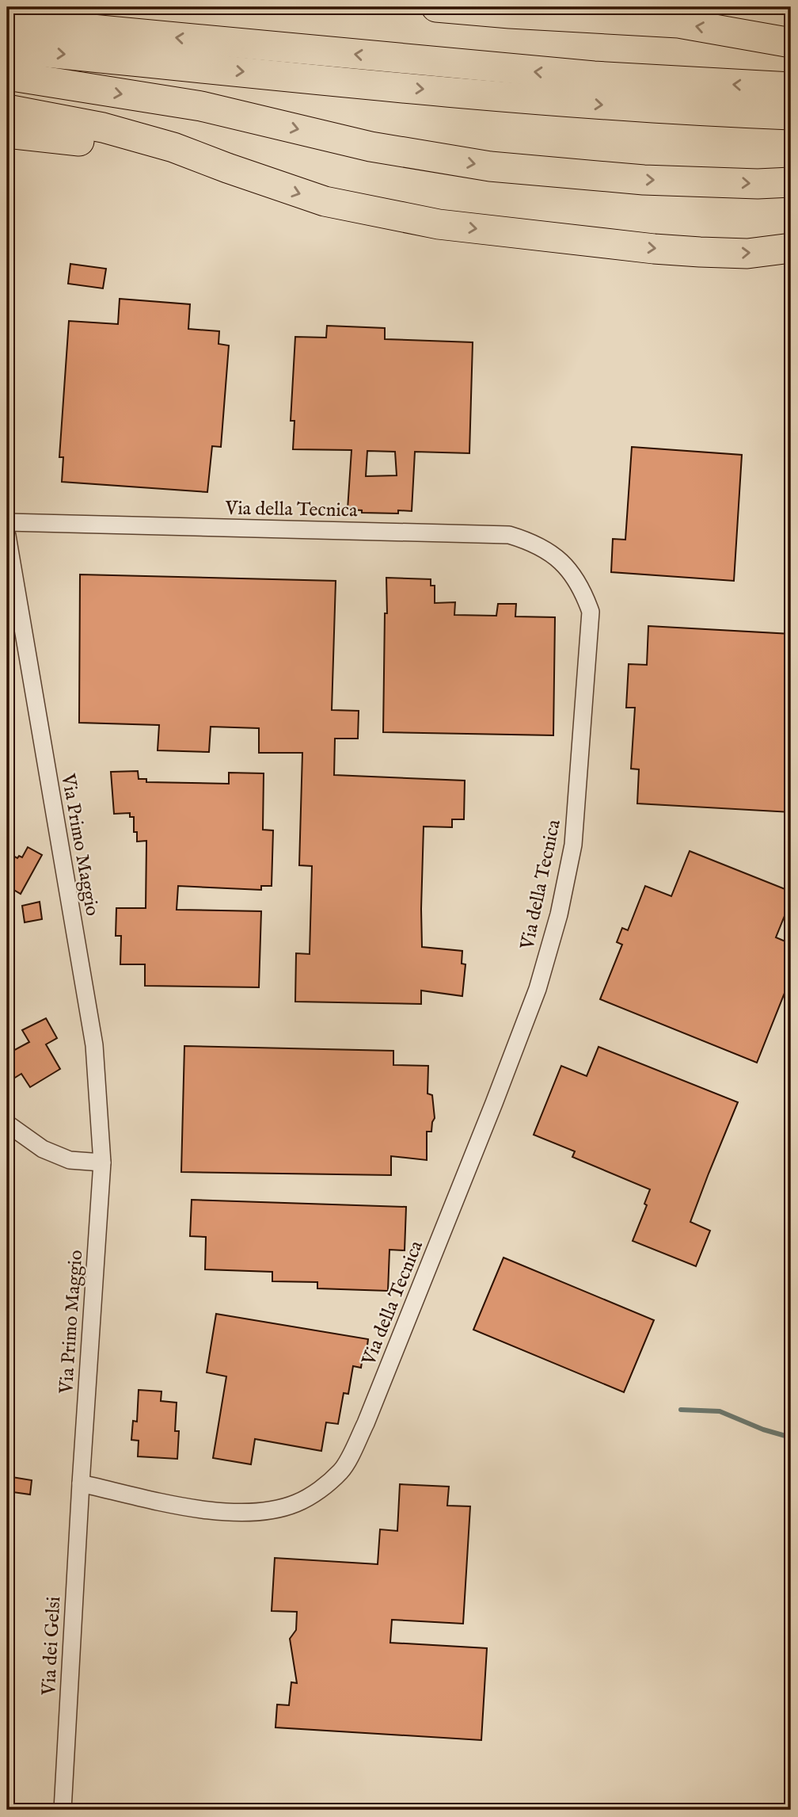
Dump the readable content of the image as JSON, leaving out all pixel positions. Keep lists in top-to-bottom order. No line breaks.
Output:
{"streets":{"street":["Via della Tecnica","Via Primo Maggio","Via dei Gelsi"]},"crossings":[["Via della Tecnica","Via Primo Maggio"],["Via della Tecnica","Via dei Gelsi"],["Via Primo Maggio","Via dei Gelsi"]]}
